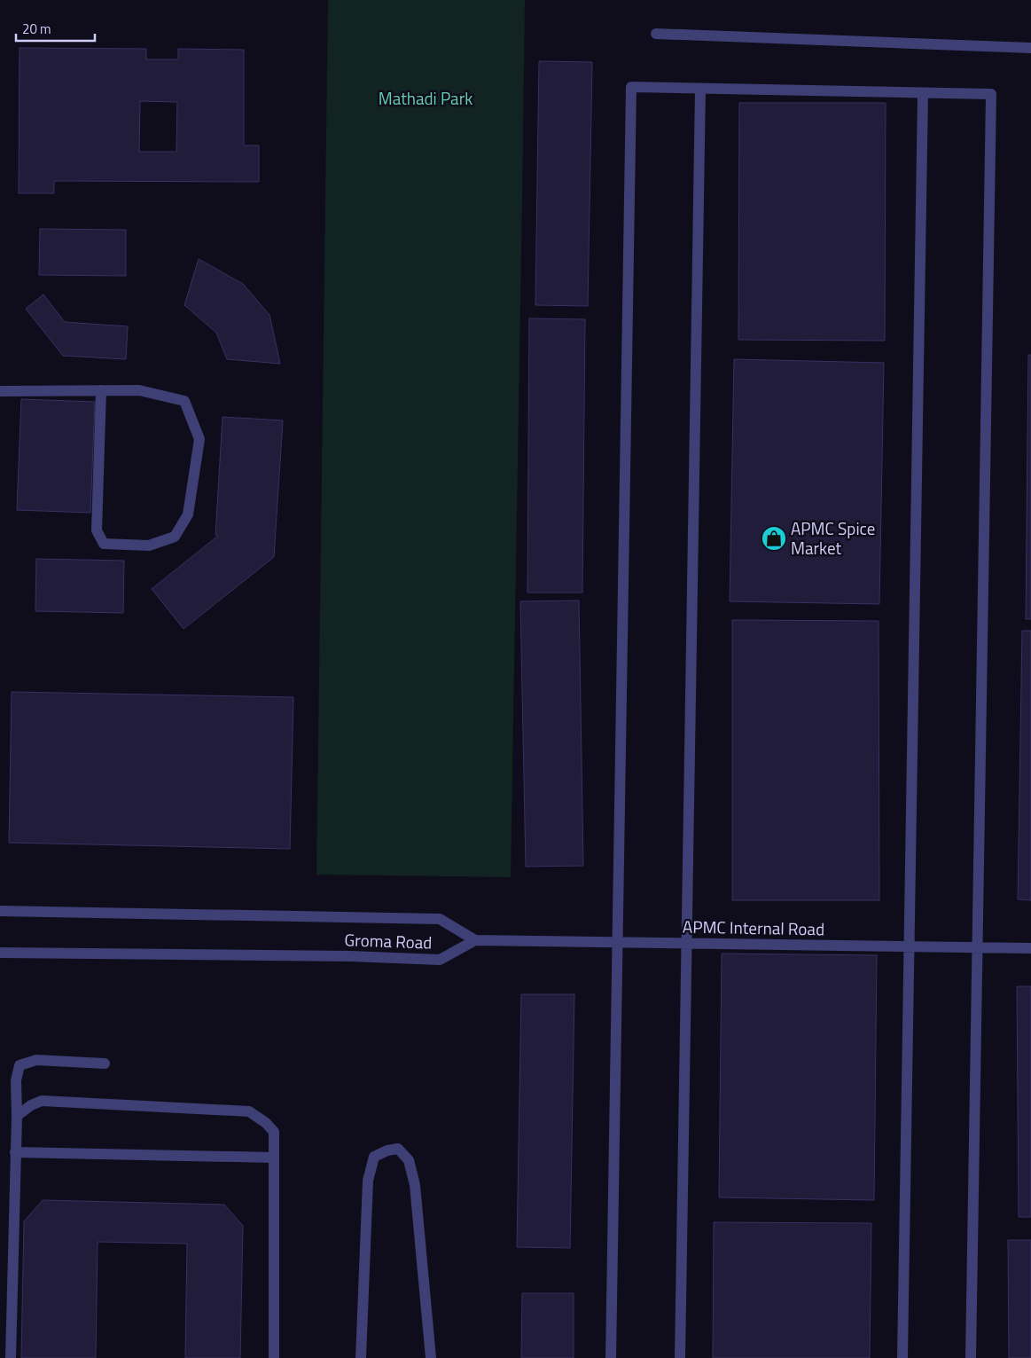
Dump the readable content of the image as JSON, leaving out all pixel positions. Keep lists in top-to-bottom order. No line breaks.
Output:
{"streets":{"lane":["APMC Internal Road","Groma Road"]},"crossings":[["APMC Internal Road","Groma Road"]],"parks":["Mathadi Park"],"places":{"shop":["APMC Spice Market"]},"scale_bar":"20 m"}
